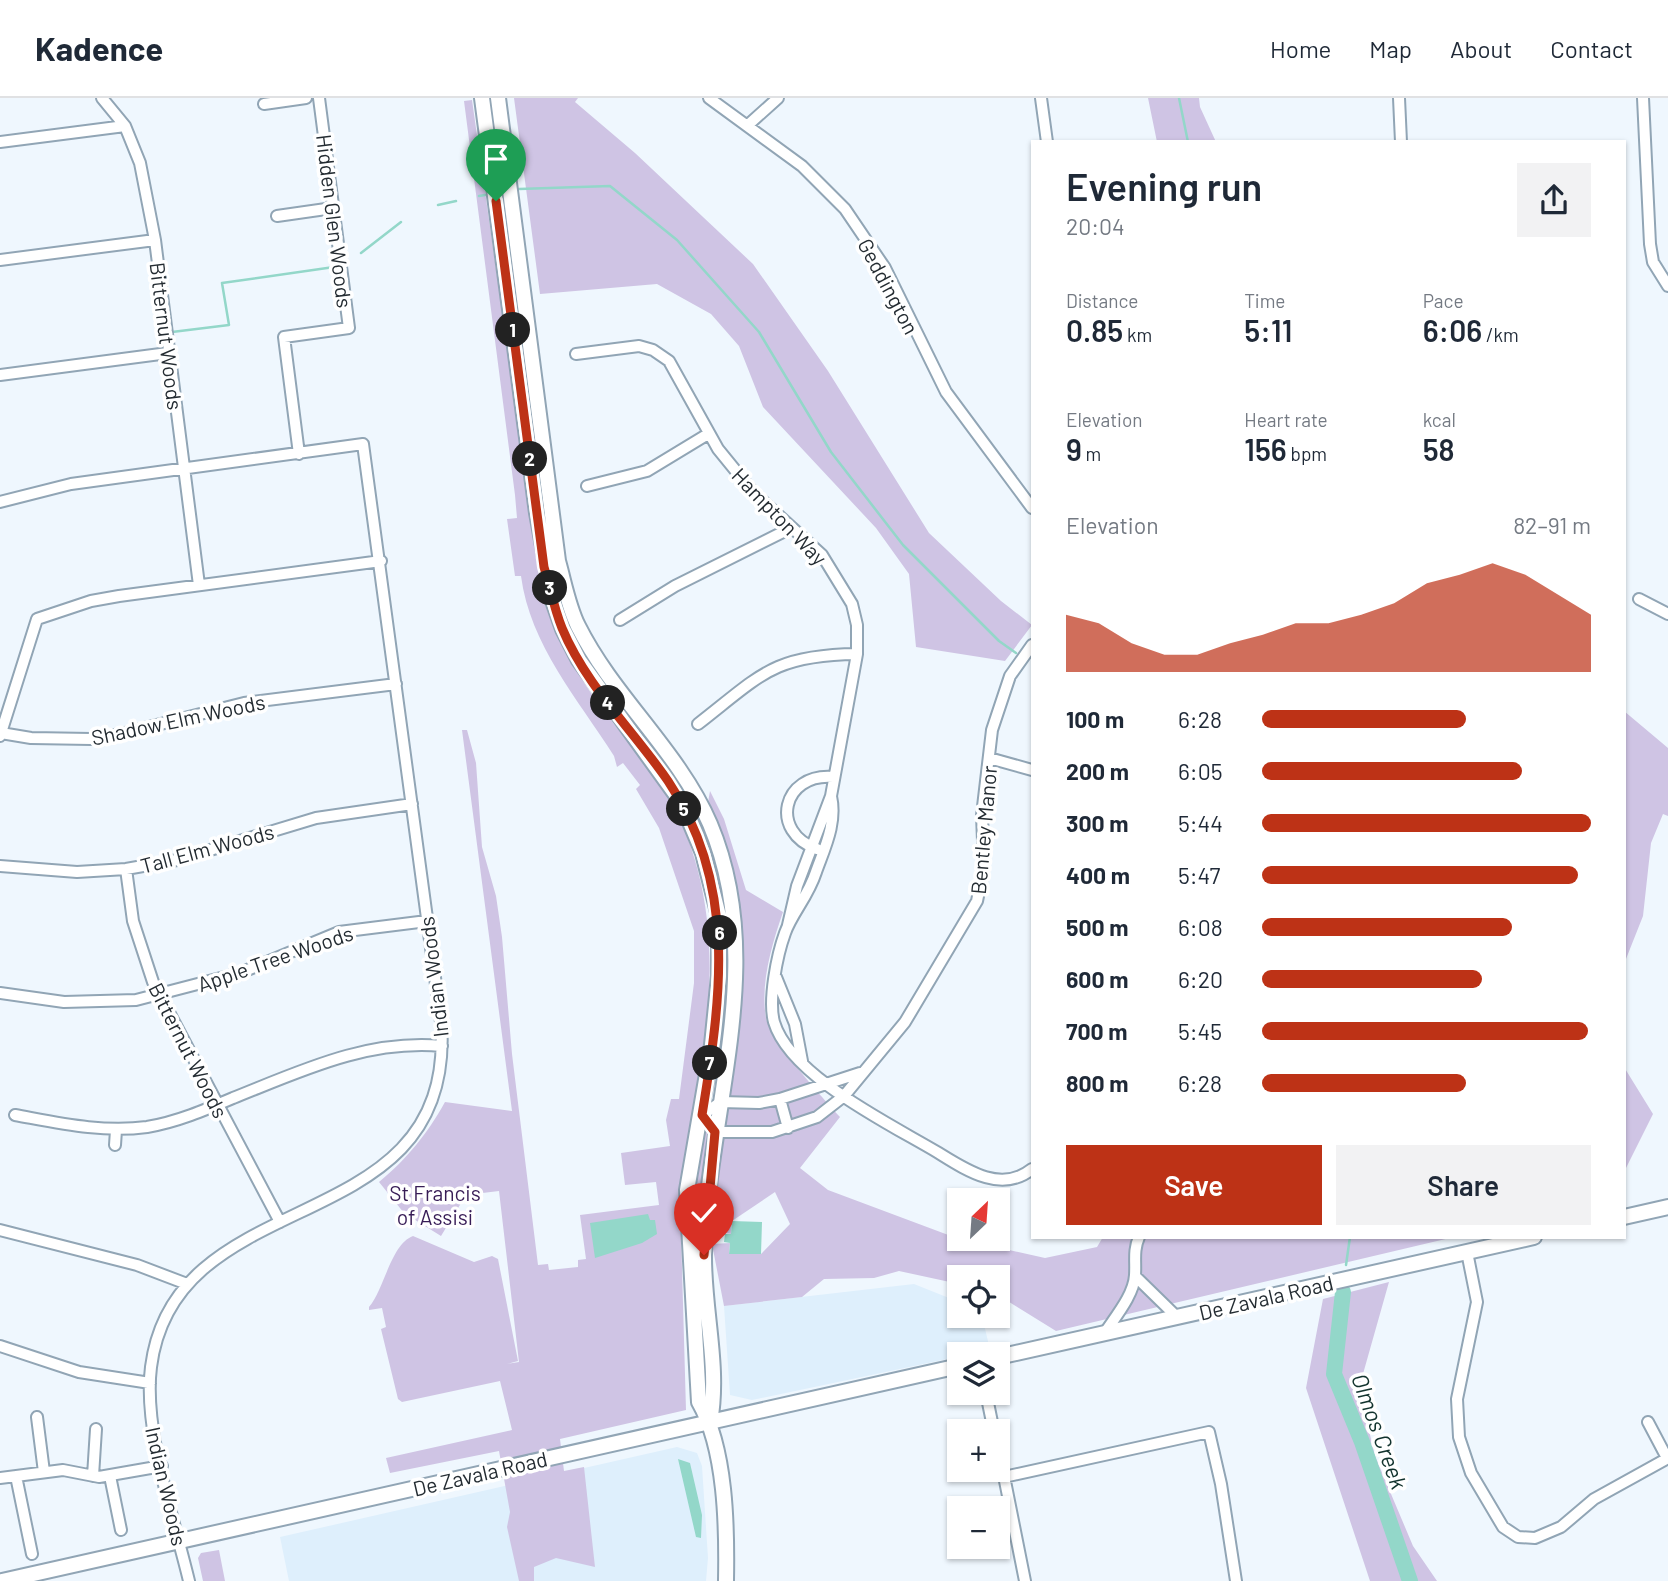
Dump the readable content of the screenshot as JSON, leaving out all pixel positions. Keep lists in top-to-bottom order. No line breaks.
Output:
{"streets":{"main road":["De Zavala Road"],"street":["Hidden Glen Woods","Geddington","Bitternut Woods","Hampton Way","Shadow Elm Woods","Bentley Manor","Tall Elm Woods","Apple Tree Woods","Indian Woods"]},"crossings":[["Hidden Glen Woods","Indian Woods"],["Bitternut Woods","Tall Elm Woods"],["Bitternut Woods","Apple Tree Woods"],["Bitternut Woods","Indian Woods"],["Hampton Way","Bentley Manor"],["Shadow Elm Woods","Indian Woods"],["Tall Elm Woods","Indian Woods"],["Apple Tree Woods","Indian Woods"],["Indian Woods","De Zavala Road"]],"water":["Olmos Creek"],"parks":["St Francis of Assisi"],"north":"top right","page":{"header":"Kadence","nav":["Home","Map","About","Contact"],"heading":["Evening run","20:04"],"stats":[["Distance","0.85 km"],["Time","5:11"],["Pace","6:06 /km"],["Elevation","9 m"],["Heart rate","156 bpm"],["kcal","58"]],"pins":["1","2","3","4","5","6","7"],"chart":["Elevation","82–91 m"],"list":[{"name":"100 m","note":"6:28"},{"name":"200 m","note":"6:05"},{"name":"300 m","note":"5:44"},{"name":"400 m","note":"5:47"},{"name":"500 m","note":"6:08"},{"name":"600 m","note":"6:20"},{"name":"700 m","note":"5:45"},{"name":"800 m","note":"6:28"}],"buttons":["Save","Share"],"map_buttons":["+","−"]}}
